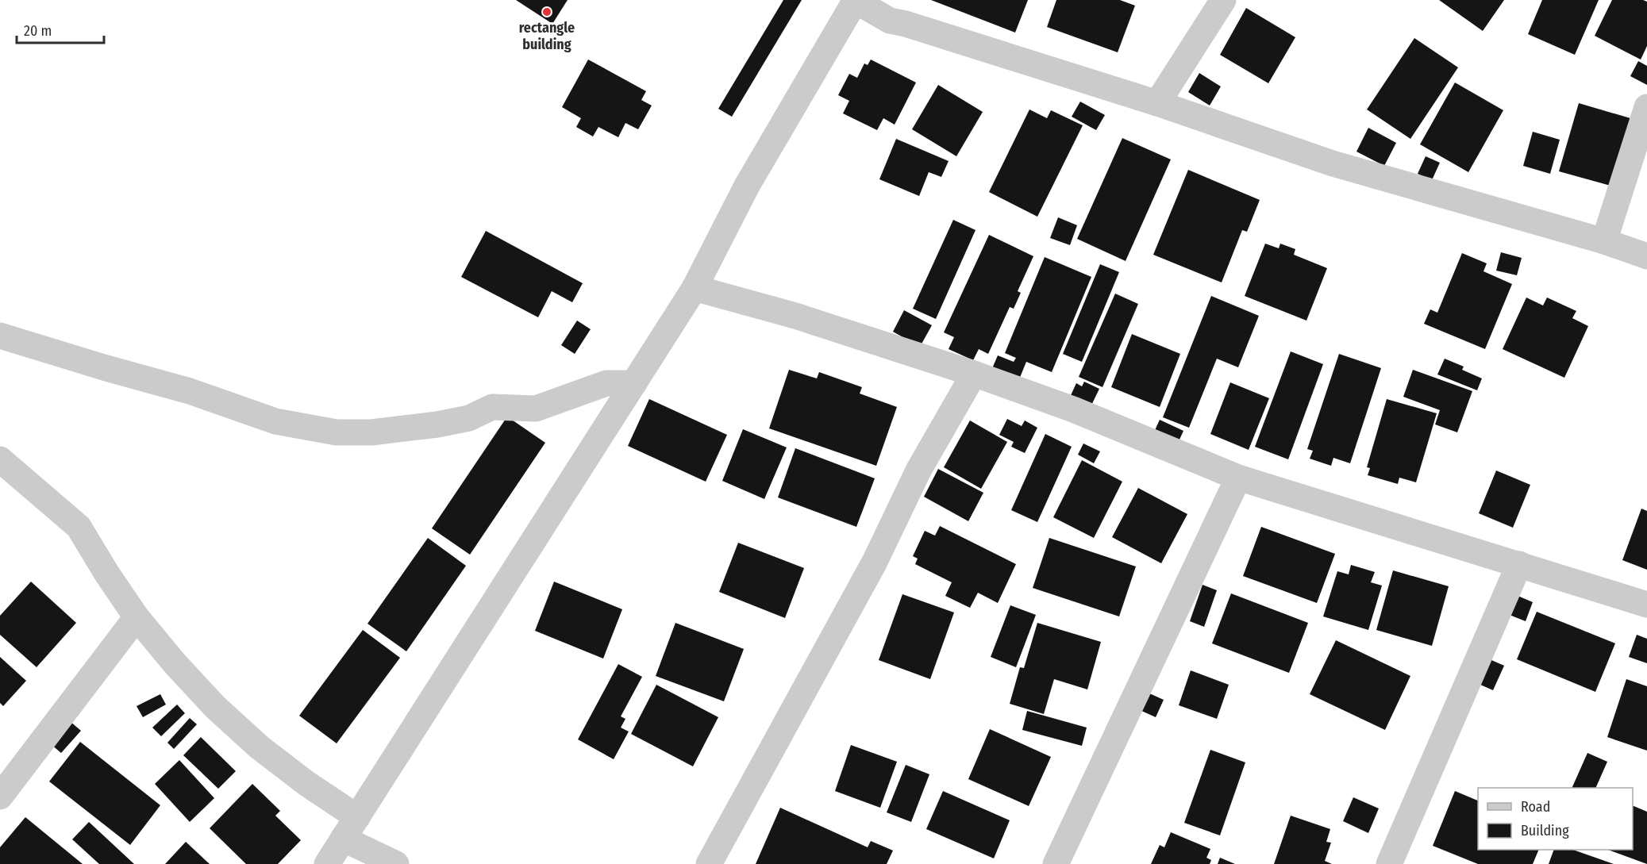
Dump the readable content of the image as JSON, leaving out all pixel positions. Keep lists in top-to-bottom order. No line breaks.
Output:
{"places":["rectangle building"],"legend":["Road","Building"],"scale_bar":"20 m"}
